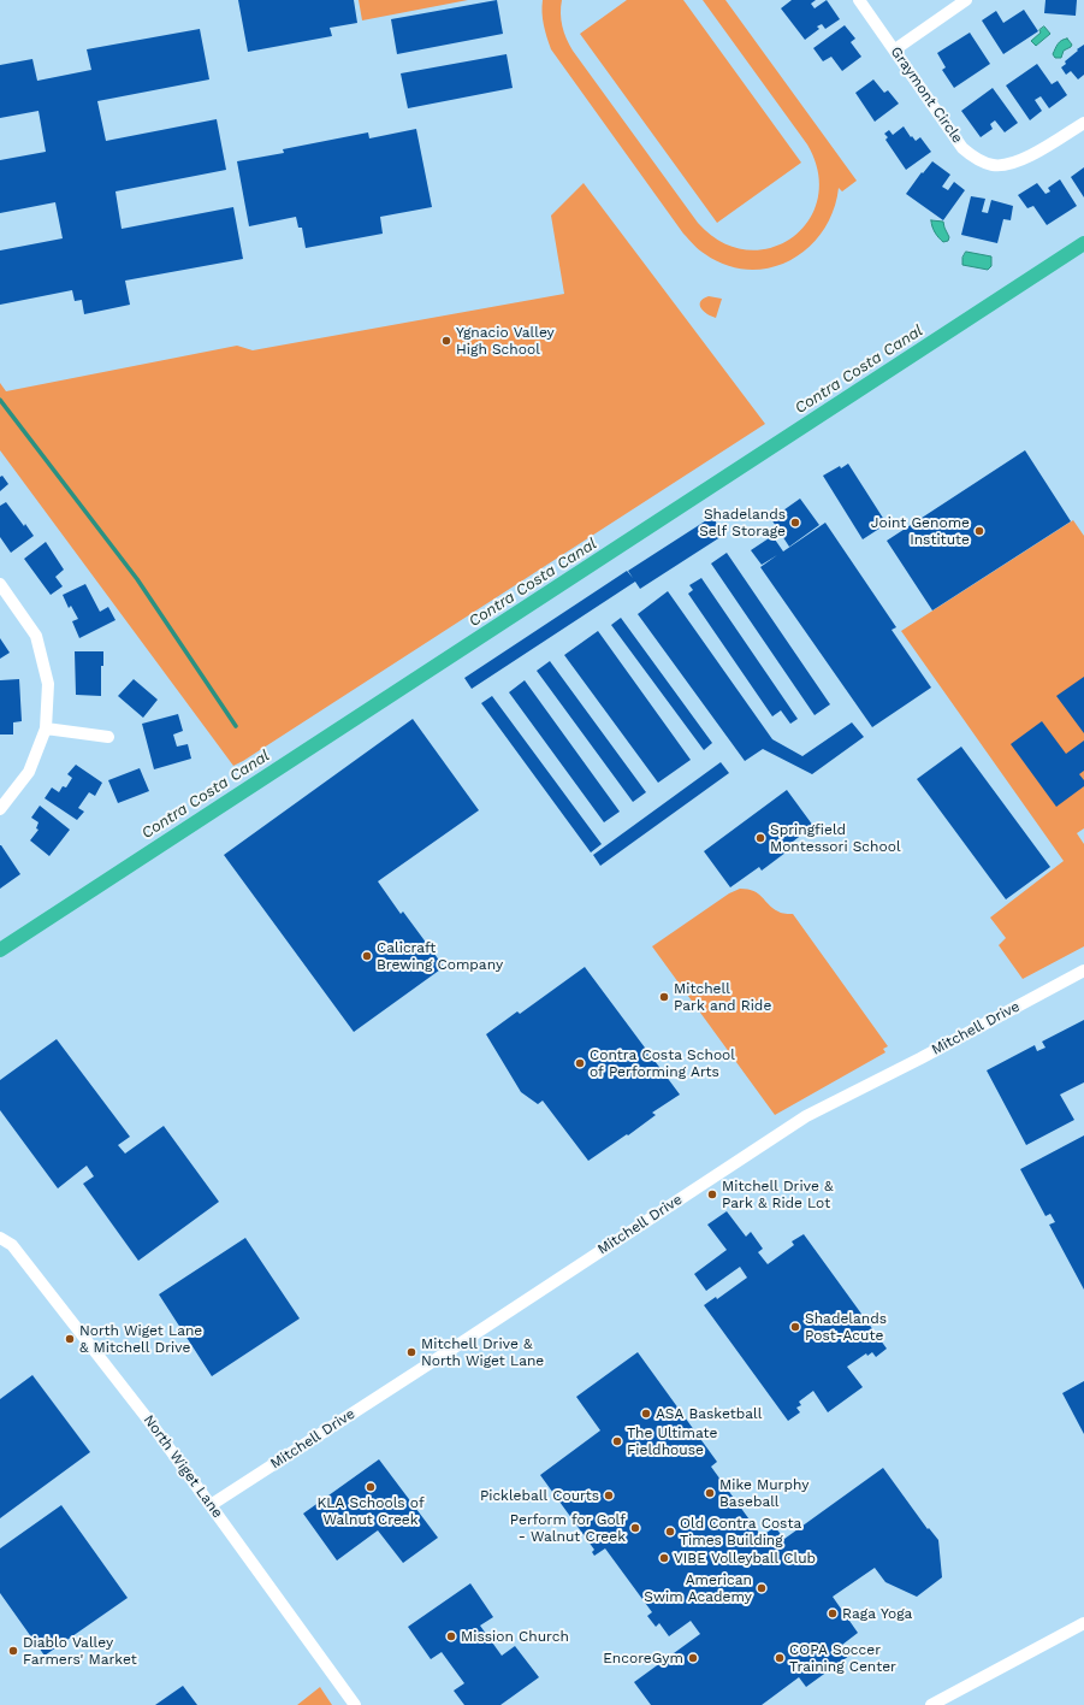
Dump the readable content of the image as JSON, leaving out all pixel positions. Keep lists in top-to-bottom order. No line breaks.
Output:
{"streets":{"street":["Graymont Circle","Mitchell Drive","North Wiget Lane"]},"crossings":[["Mitchell Drive","North Wiget Lane"]],"water":["Contra Costa Canal"],"places":["Ygnacio Valley High School","Shadelands Self Storage","Joint Genome Institute","Springfield Montessori School","Calicraft Brewing Company","Mitchell Park and Ride","Contra Costa School of Performing Arts","Mitchell Drive & Park & Ride Lot","Shadelands Post-Acute","North Wiget Lane & Mitchell Drive","Mitchell Drive & North Wiget Lane","ASA Basketball","The Ultimate Fieldhouse","KLA Schools of Walnut Creek","Mike Murphy Baseball","Pickleball Courts","Perform for Golf - Walnut Creek","Old Contra Costa Times Building","VIBE Volleyball Club","American Swim Academy","Raga Yoga","Mission Church","Diablo Valley Farmers' Market","EncoreGym","COPA Soccer Training Center"]}
